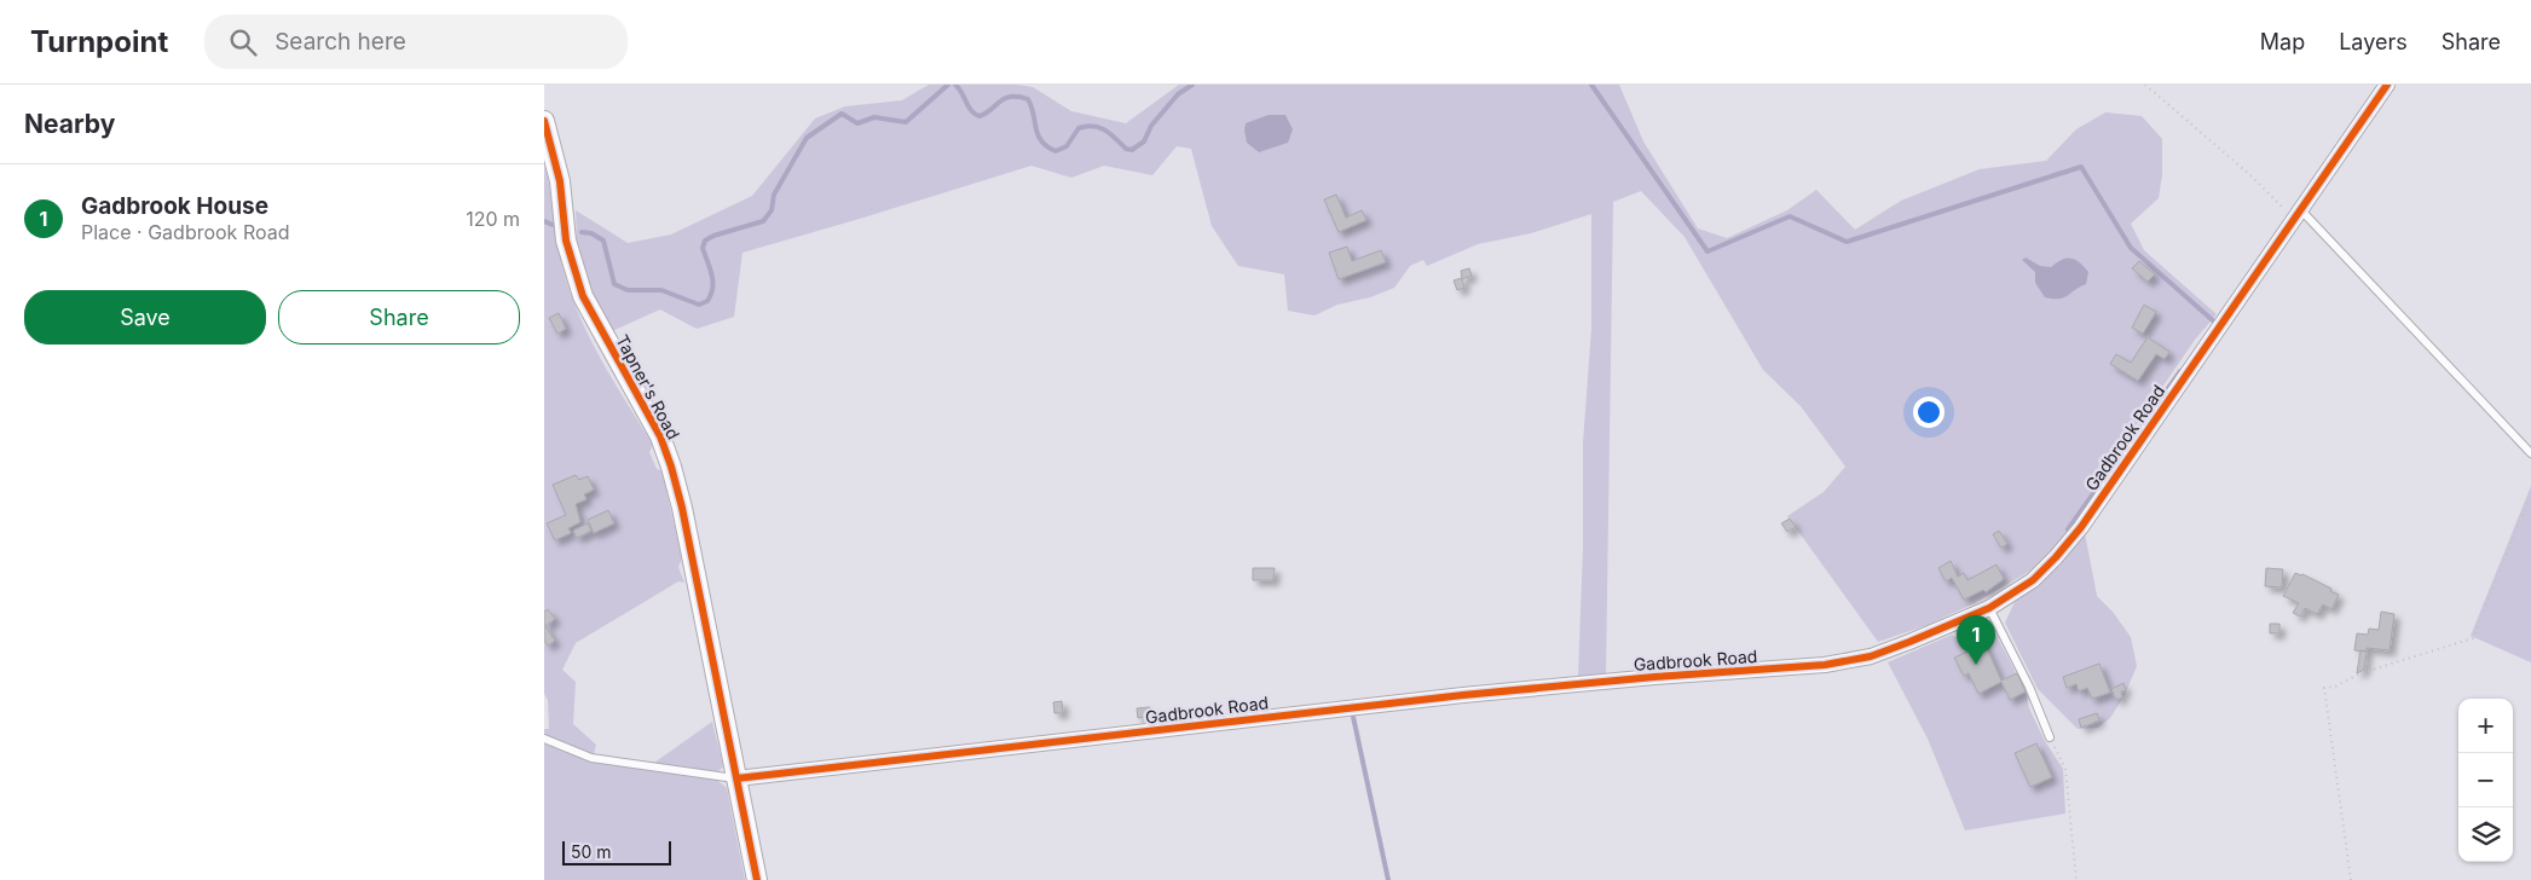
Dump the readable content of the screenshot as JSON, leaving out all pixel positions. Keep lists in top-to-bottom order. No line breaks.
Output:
{"streets":{"street":["Tapner's Road","Gadbrook Road"]},"crossings":[["Tapner's Road","Gadbrook Road"]],"scale_bar":"50 m","page":{"header":"Turnpoint","search":"Search here","nav":["Map","Layers","Share"],"heading":"Nearby","list":[{"mark":"1","name":"Gadbrook House","note":"Place · Gadbrook Road","value":"120 m"}],"buttons":["Save","Share"],"pins":"1","map_buttons":["+","−"],"scale":"50 m"}}
